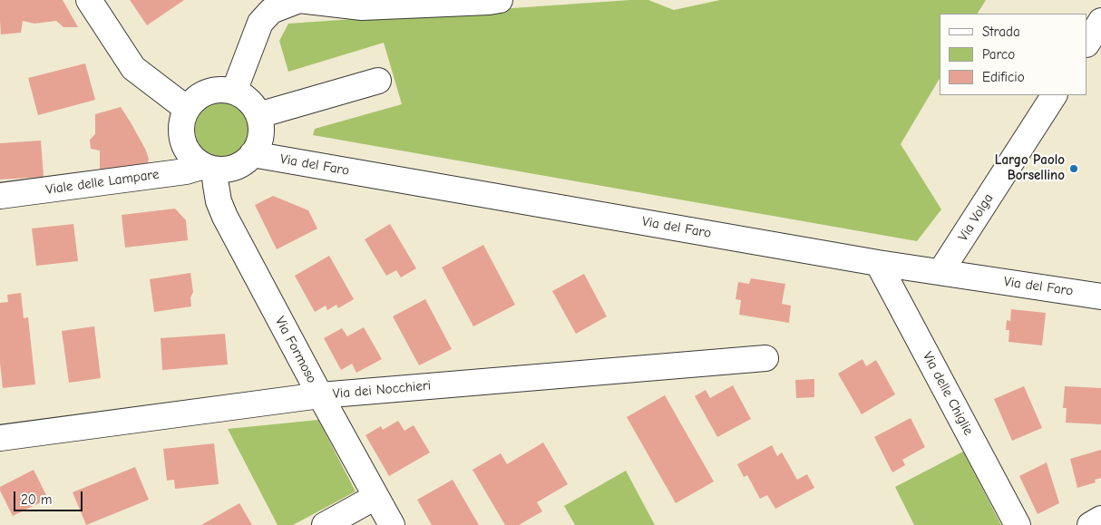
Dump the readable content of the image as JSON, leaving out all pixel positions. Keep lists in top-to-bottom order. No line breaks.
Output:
{"streets":{"street":["Via del Faro","Viale delle Lampare","Via Volga","Via Formoso","Via dei Nocchieri","Via delle Chiglie"]},"crossings":[["Via del Faro","Viale delle Lampare"],["Via del Faro","Via Volga"],["Via del Faro","Via Formoso"],["Via del Faro","Via delle Chiglie"],["Viale delle Lampare","Via Formoso"],["Via Formoso","Via dei Nocchieri"]],"places":["Largo Paolo Borsellino"],"legend":["Strada","Parco","Edificio"],"scale_bar":"20 m"}
